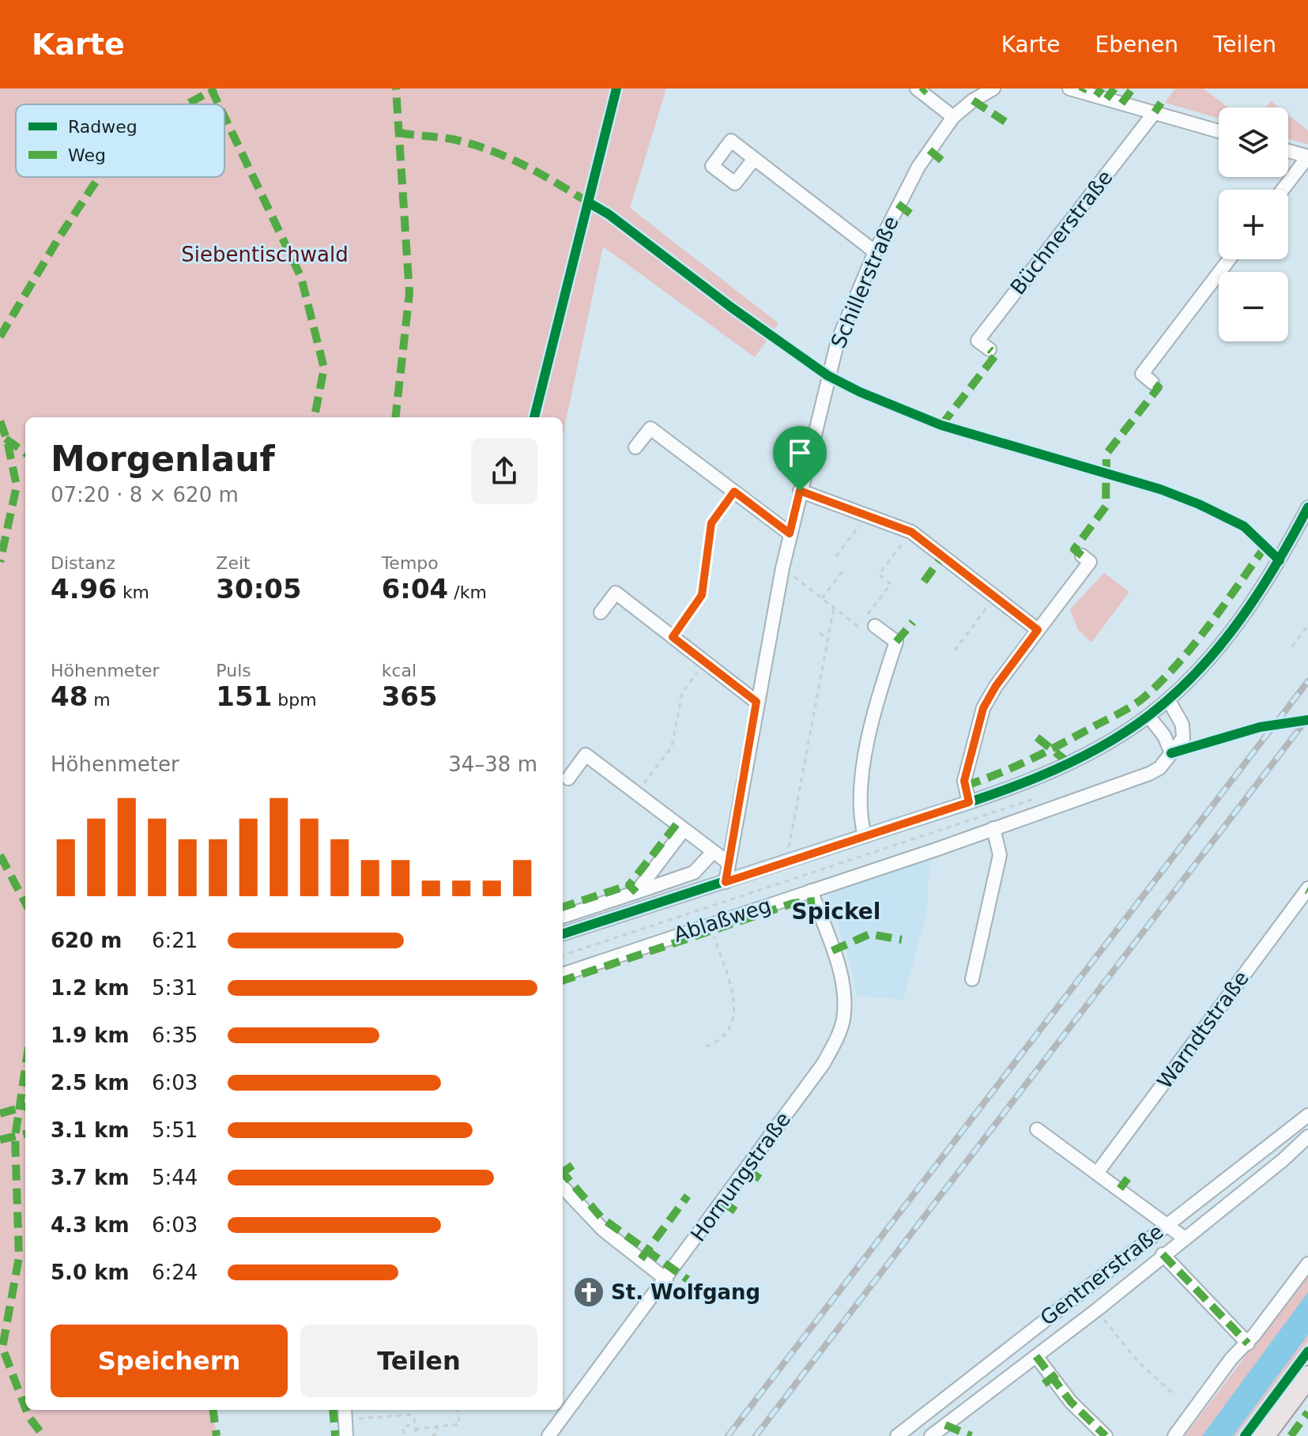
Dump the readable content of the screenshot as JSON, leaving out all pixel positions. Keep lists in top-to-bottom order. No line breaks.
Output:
{"streets":{"street":["Büchnerstraße","Schillerstraße","Ablaßweg","Warndtstraße","Hornungstraße","Gentnerstraße"]},"crossings":[["Ablaßweg","Hornungstraße"]],"districts":["Spickel"],"parks":["Siebentischwald"],"places":{"church":["St. Wolfgang"]},"legend":["Radweg","Weg"],"page":{"header":"Karte","nav":["Karte","Ebenen","Teilen"],"map_buttons":["+","−"],"heading":["Morgenlauf","07:20 · 8 × 620 m"],"stats":[["Distanz","4.96 km"],["Zeit","30:05"],["Tempo","6:04 /km"],["Höhenmeter","48 m"],["Puls","151 bpm"],["kcal","365"]],"chart":["Höhenmeter","34–38 m"],"list":[{"name":"620 m","note":"6:21"},{"name":"1.2 km","note":"5:31"},{"name":"1.9 km","note":"6:35"},{"name":"2.5 km","note":"6:03"},{"name":"3.1 km","note":"5:51"},{"name":"3.7 km","note":"5:44"},{"name":"4.3 km","note":"6:03"},{"name":"5.0 km","note":"6:24"}],"buttons":["Speichern","Teilen"]}}
